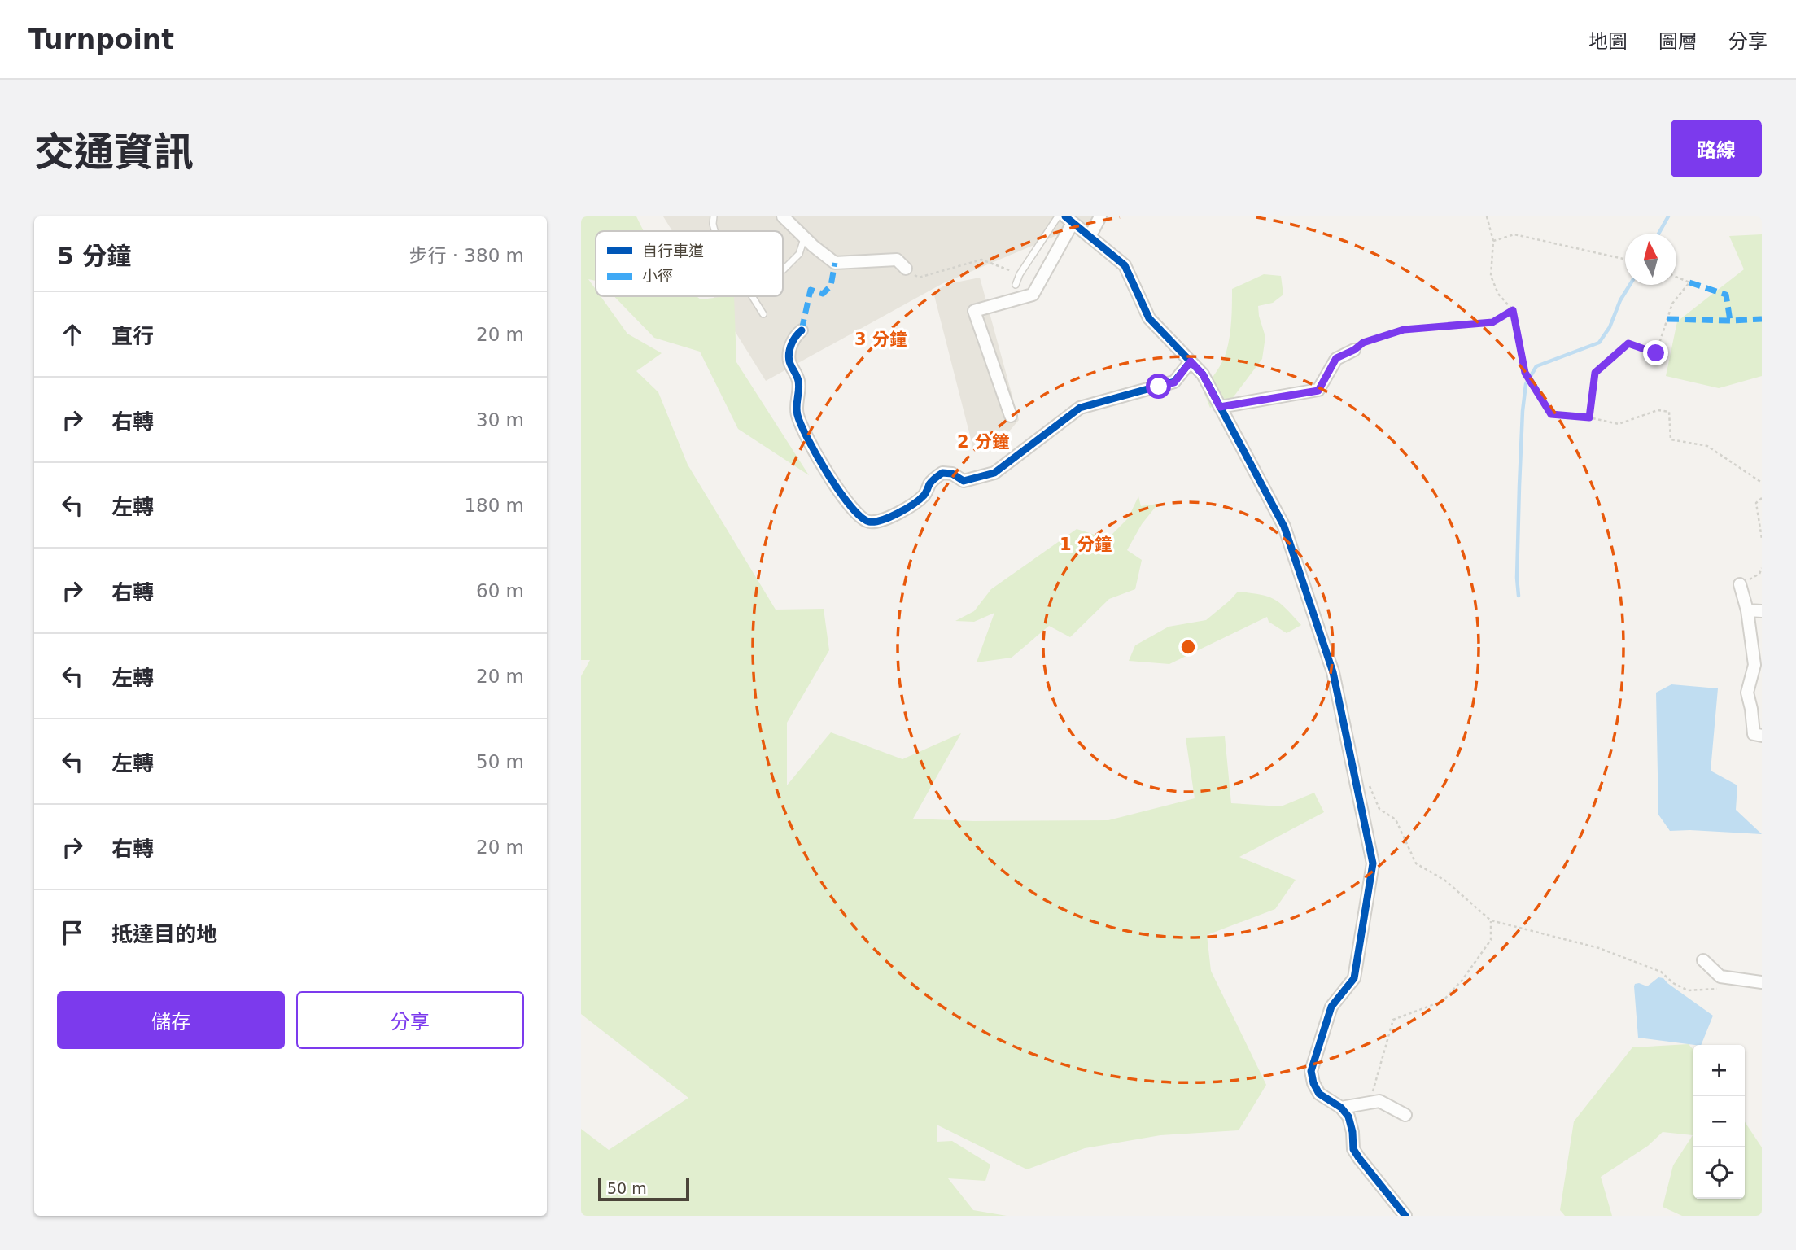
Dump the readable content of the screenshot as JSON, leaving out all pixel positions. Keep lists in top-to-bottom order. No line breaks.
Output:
{"legend":["自行車道","小徑"],"scale_bar":"50 m","north":"top","page":{"header":"Turnpoint","nav":["地圖","圖層","分享"],"title":"交通資訊","buttons":["路線",["儲存","分享"]],"heading":["5 分鐘","步行 · 380 m"],"list":[["直行","20 m"],["右轉","30 m"],["左轉","180 m"],["右轉","60 m"],["左轉","20 m"],["左轉","50 m"],["右轉","20 m"],"抵達目的地"],"map_buttons":["+","−"],"scale":"50 m"},"rings":["3 分鐘","2 分鐘","1 分鐘"]}
